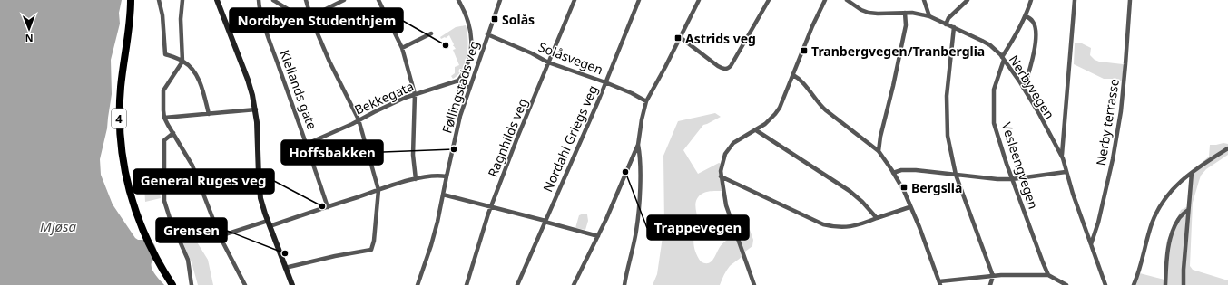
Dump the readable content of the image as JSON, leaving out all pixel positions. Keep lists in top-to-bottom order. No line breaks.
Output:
{"streets":{"highway":["4"],"street":["Solåsvegen","Føllingstads veg","Nerbyvegen","Kiellands gate","Bekkegata","Nerby terrasse","Ragnhilds veg","Nordahl Griegs veg","Vesleengvegen"]},"crossings":[["Solåsvegen","Føllingstads veg"],["Solåsvegen","Ragnhilds veg"],["Solåsvegen","Nordahl Griegs veg"],["Nerbyvegen","Nerby terrasse"],["Nerbyvegen","Vesleengvegen"],["Kiellands gate","Bekkegata"]],"water":["Mjøsa"],"places":{"transit":["Solås","Astrids veg","Tranbergvegen/Tranberglia","Bergslia"],"other":["Nordbyen Studenthjem","Hoffsbakken","Trappevegen","General Ruges veg","Grensen"]},"north":"bottom"}
